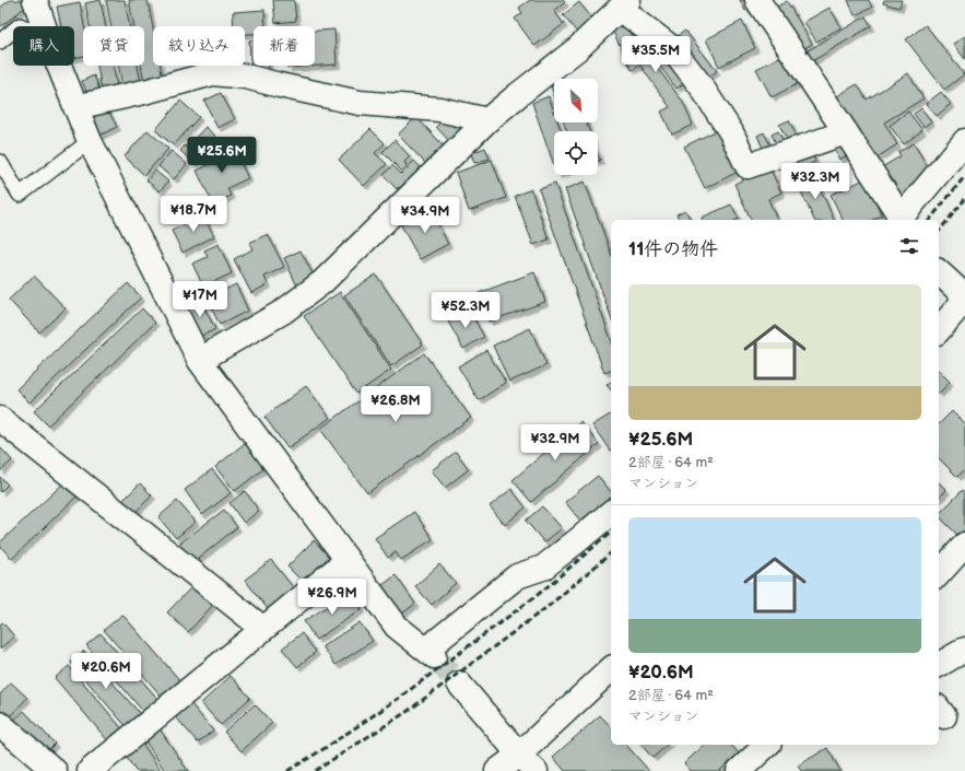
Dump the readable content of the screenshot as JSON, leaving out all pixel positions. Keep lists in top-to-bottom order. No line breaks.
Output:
{"north":"bottom right","page":{"chip":["購入","賃貸","絞り込み","新着"],"price":["¥35.5M","¥25.6M","¥32.3M","¥18.7M","¥34.9M","¥17M","¥52.3M","¥26.8M","¥32.9M","¥26.9M","¥20.6M"],"heading":"11件の物件","list":[{"name":"¥25.6M","note":"2部屋 · 64 m² · マンション"},{"name":"¥20.6M","note":"2部屋 · 64 m² · マンション"}]}}
